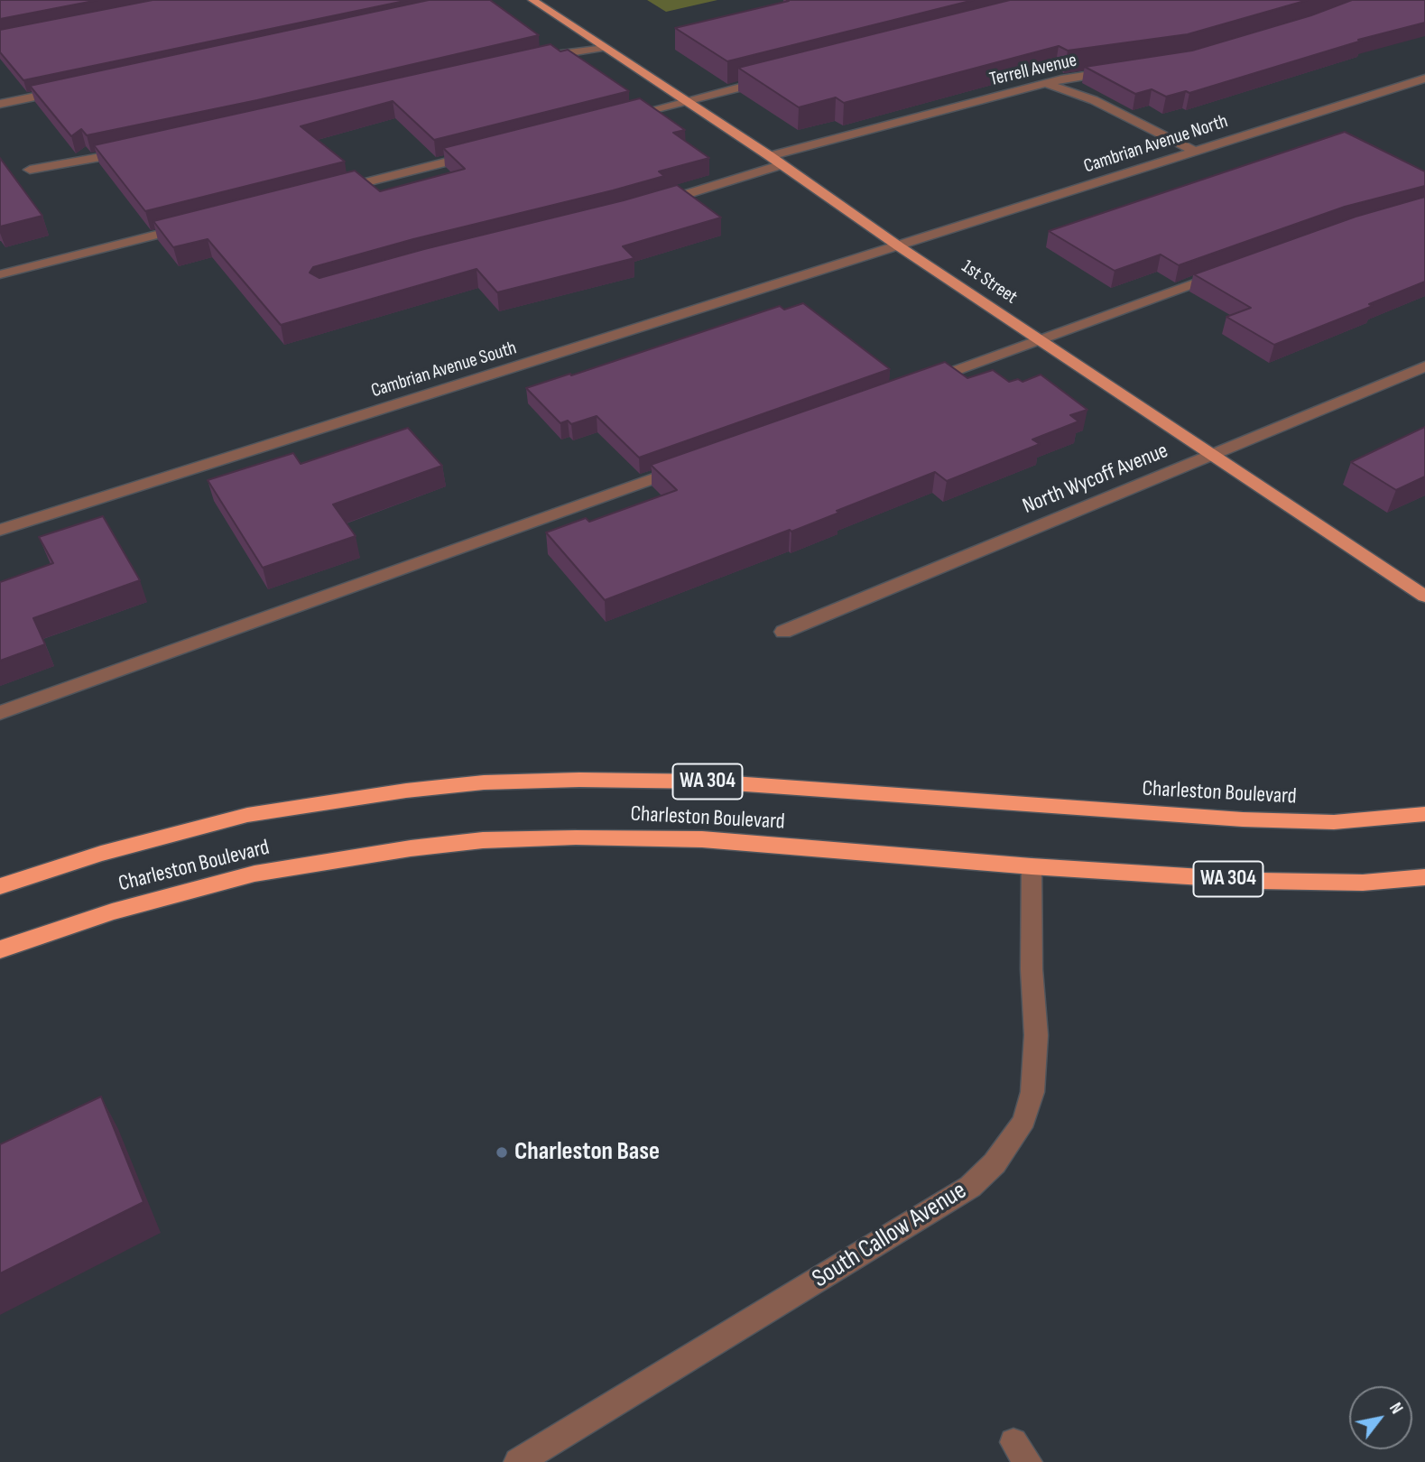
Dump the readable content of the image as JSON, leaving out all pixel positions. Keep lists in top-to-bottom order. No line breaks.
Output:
{"streets":{"highway":["WA 304","Charleston Boulevard"],"main road":["1st Street"],"street":["Terrell Avenue","Cambrian Avenue North","Cambrian Avenue South","North Wycoff Avenue","South Callow Avenue"]},"crossings":[["Terrell Avenue","1st Street"],["Cambrian Avenue North","1st Street"],["Cambrian Avenue North","Cambrian Avenue South"],["1st Street","Cambrian Avenue South"],["1st Street","North Wycoff Avenue"],["Charleston Boulevard","South Callow Avenue"]],"places":["Charleston Base"],"north":"top right"}
